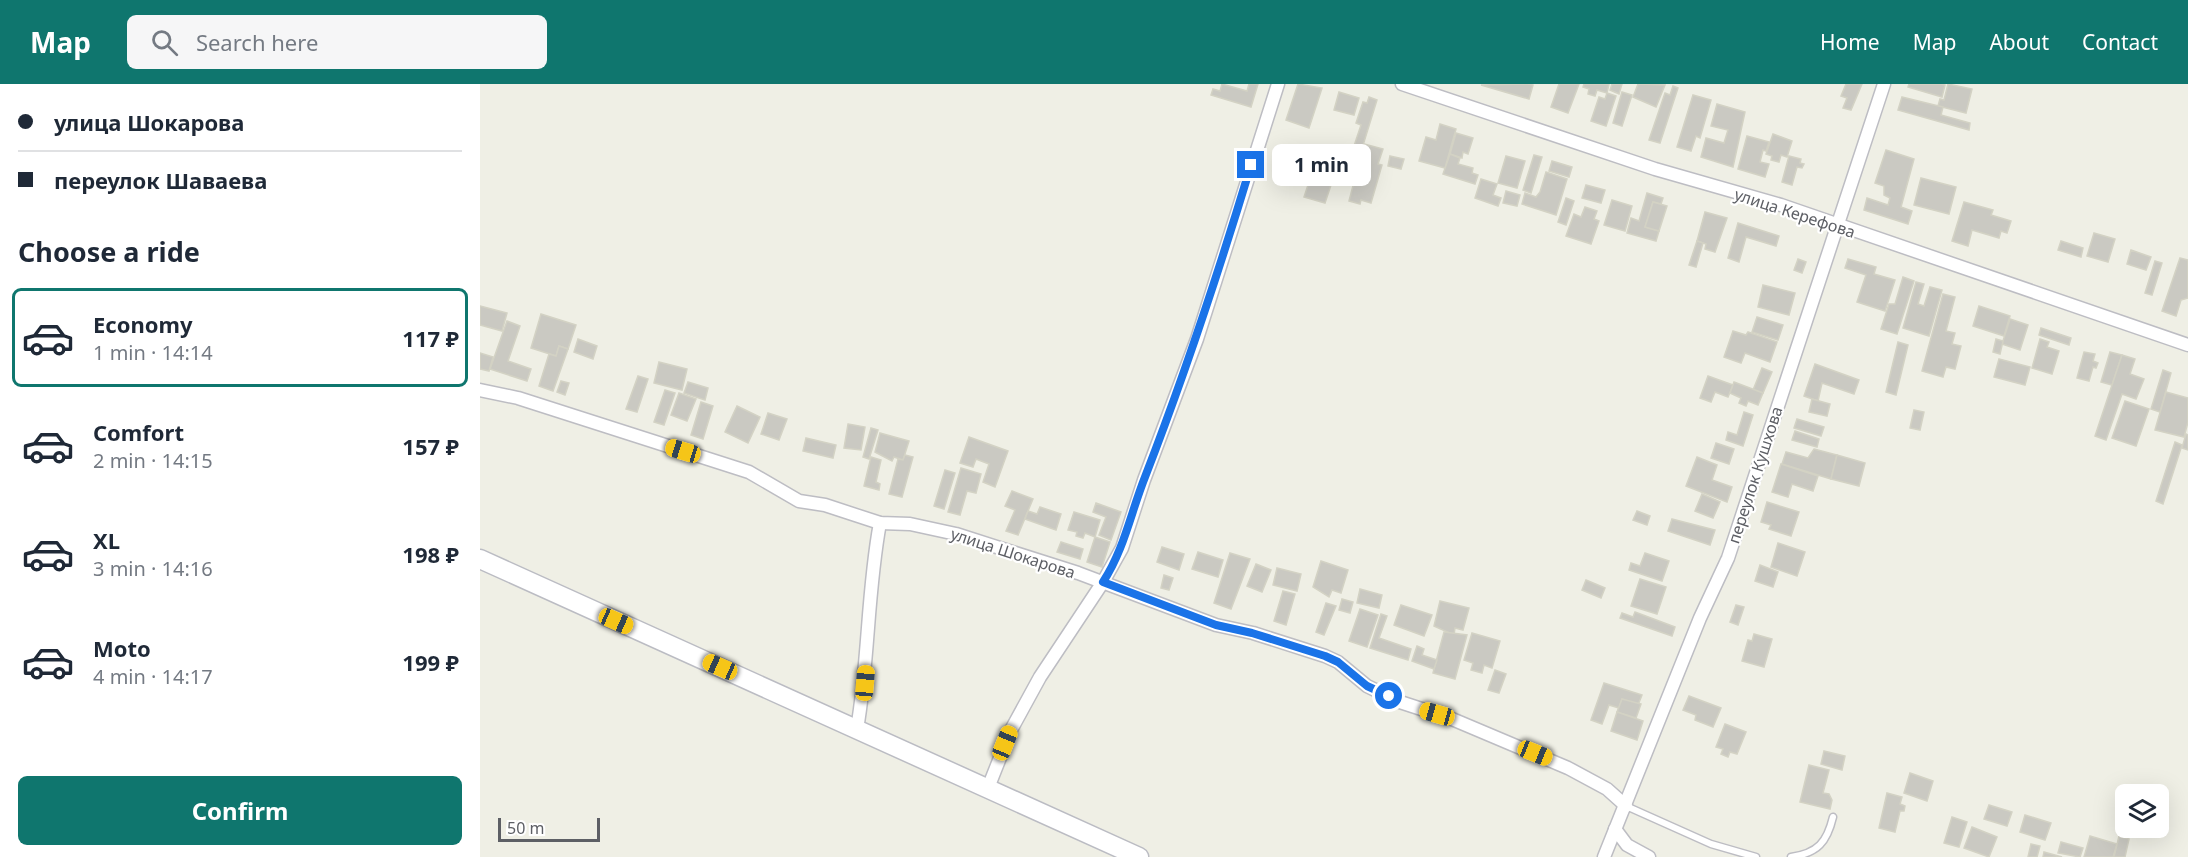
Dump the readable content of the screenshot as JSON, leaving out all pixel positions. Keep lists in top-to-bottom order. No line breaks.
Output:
{"streets":{"street":["улица Керефова","переулок Кушхова","улица Шокарова"]},"crossings":[["улица Керефова","переулок Кушхова"],["переулок Кушхова","улица Шокарова"]],"scale_bar":"50 m","page":{"header":"Map","search":"Search here","nav":["Home","Map","About","Contact"],"banner":["улица Шокарова","переулок Шаваева"],"bubble":"1 min","heading":"Choose a ride","list":[{"name":"Economy","note":"1 min · 14:14","value":"117 ₽"},{"name":"Comfort","note":"2 min · 14:15","value":"157 ₽"},{"name":"XL","note":"3 min · 14:16","value":"198 ₽"},{"name":"Moto","note":"4 min · 14:17","value":"199 ₽"}],"buttons":"Confirm","scale":"50 m"}}
